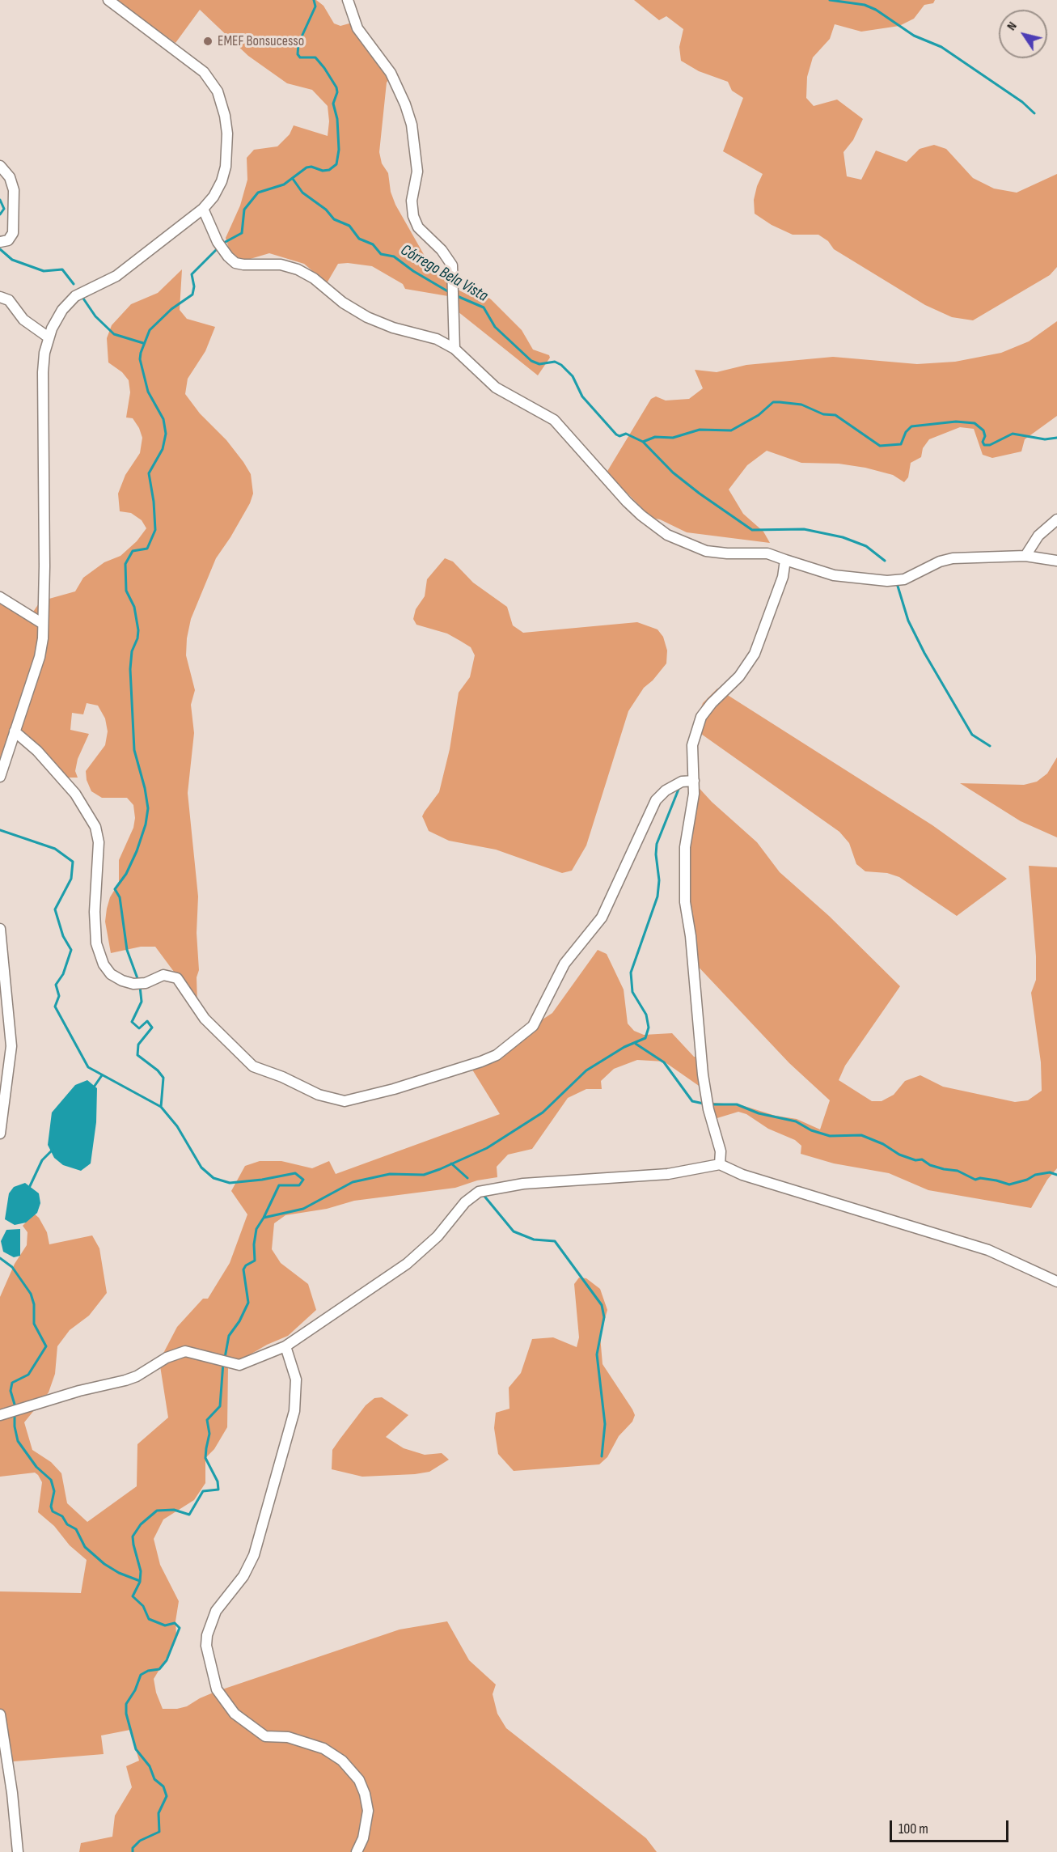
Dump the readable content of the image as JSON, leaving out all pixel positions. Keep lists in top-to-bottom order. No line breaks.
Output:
{"water":["Córrego Bela Vista"],"places":["EMEF Bonsucesso"],"scale_bar":"100 m","north":"top left"}
